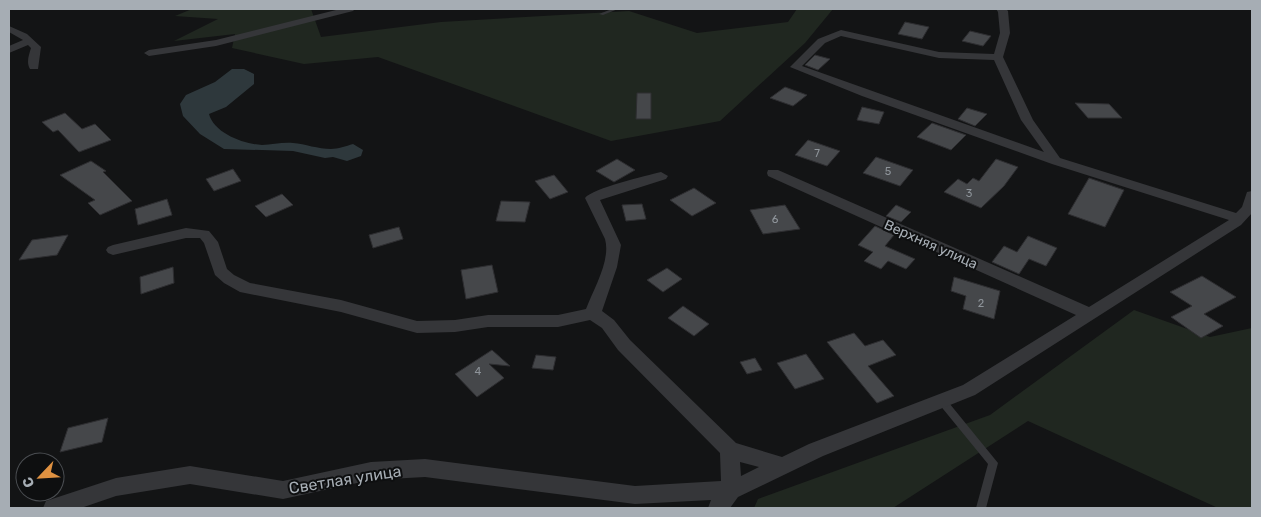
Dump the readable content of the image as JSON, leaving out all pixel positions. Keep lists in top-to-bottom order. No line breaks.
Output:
{"streets":{"street":["Верхняя улица","Светлая улица"]},"house_numbers":["7","5","3","6","2","4"],"north":"bottom left"}
